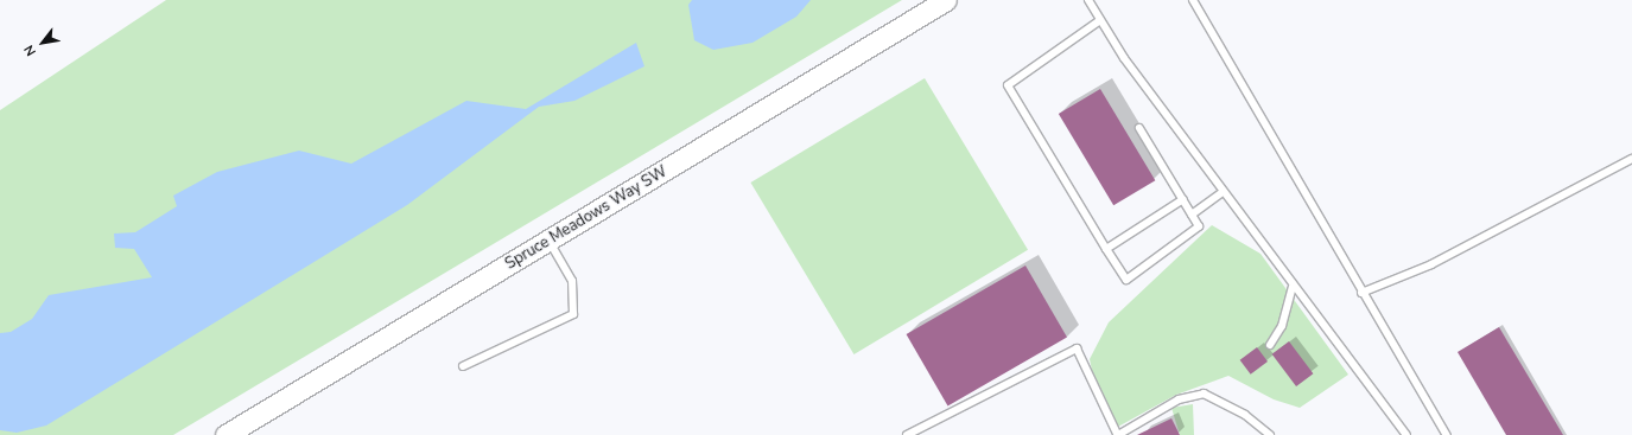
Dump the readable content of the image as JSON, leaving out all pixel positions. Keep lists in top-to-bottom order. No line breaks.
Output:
{"streets":{"main road":["Spruce Meadows Way SW"]},"north":"bottom left"}
